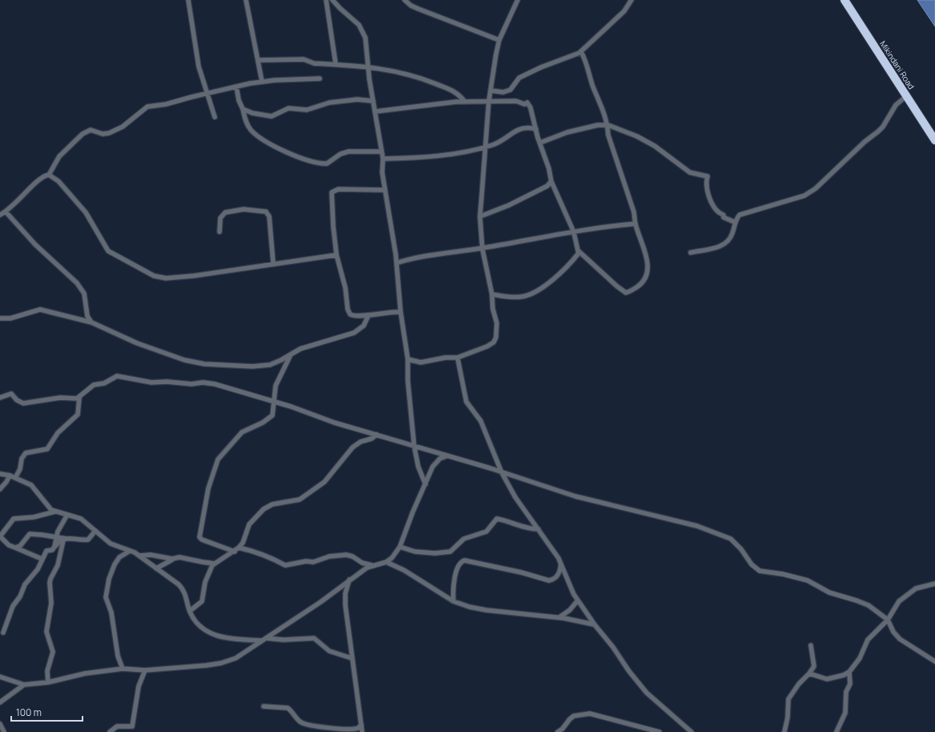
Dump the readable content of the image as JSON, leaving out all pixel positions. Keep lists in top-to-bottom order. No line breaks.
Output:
{"streets":{"highway":["Mikindani Road"]},"scale_bar":"100 m"}
